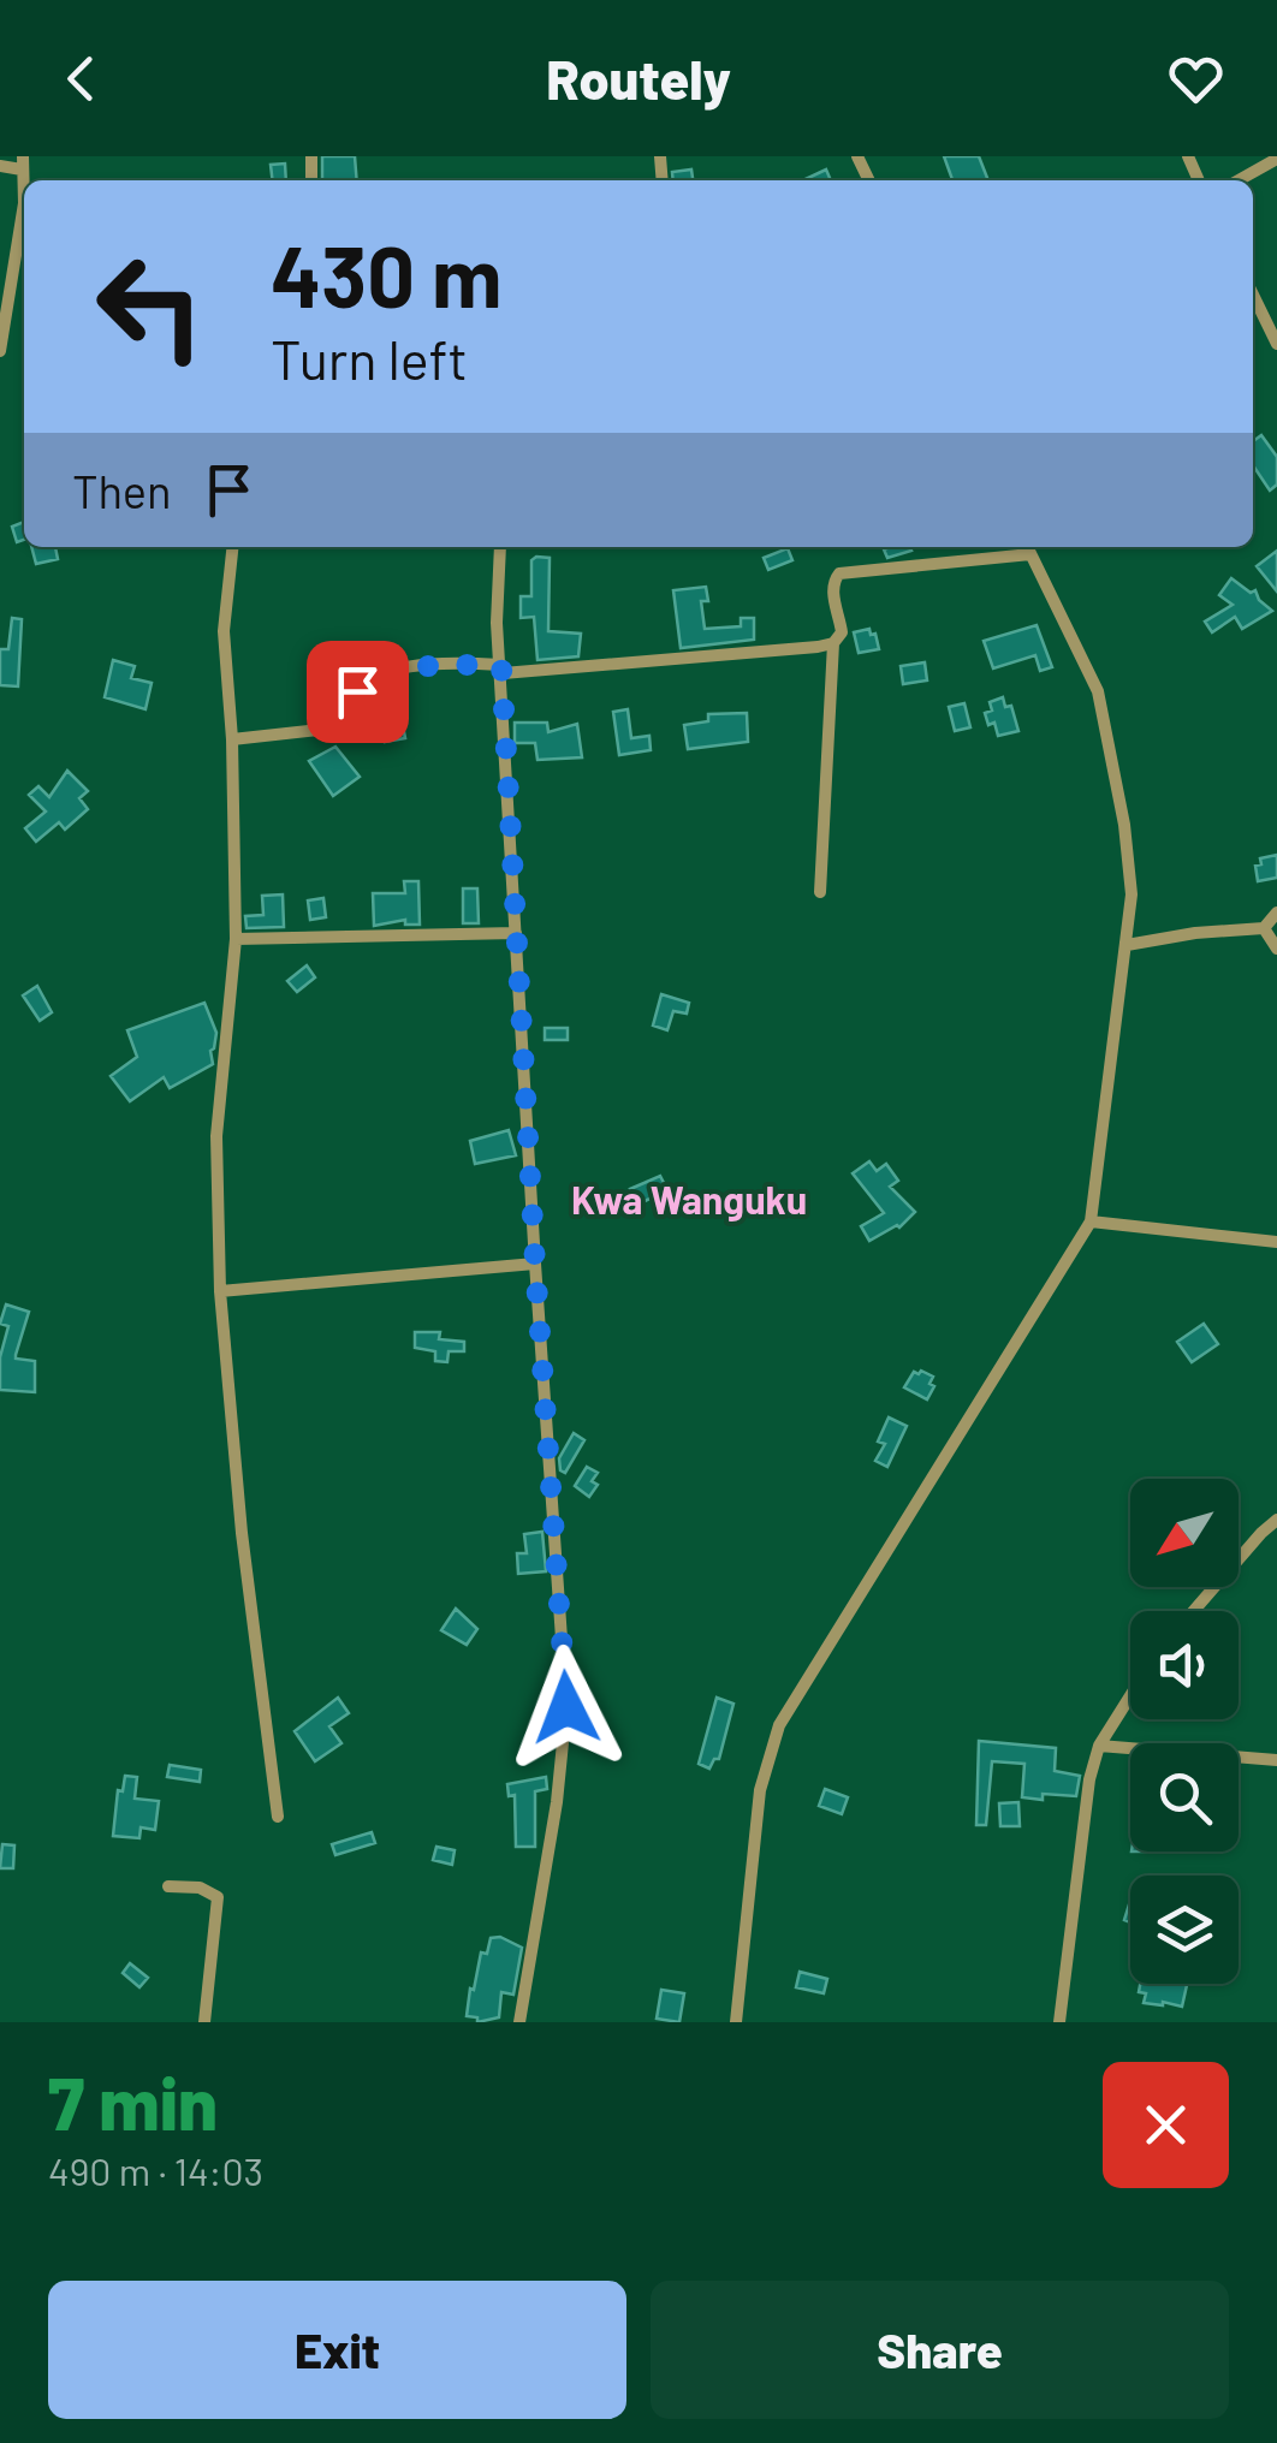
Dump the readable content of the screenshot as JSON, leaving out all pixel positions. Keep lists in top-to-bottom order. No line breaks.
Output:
{"districts":["Kwa Wanguku"],"north":"bottom left","page":{"header":"Routely","turn":["430 m","Turn left"],"then":"Then","heading":["7 min","490 m · 14:03"],"buttons":["Exit","Share"]}}
